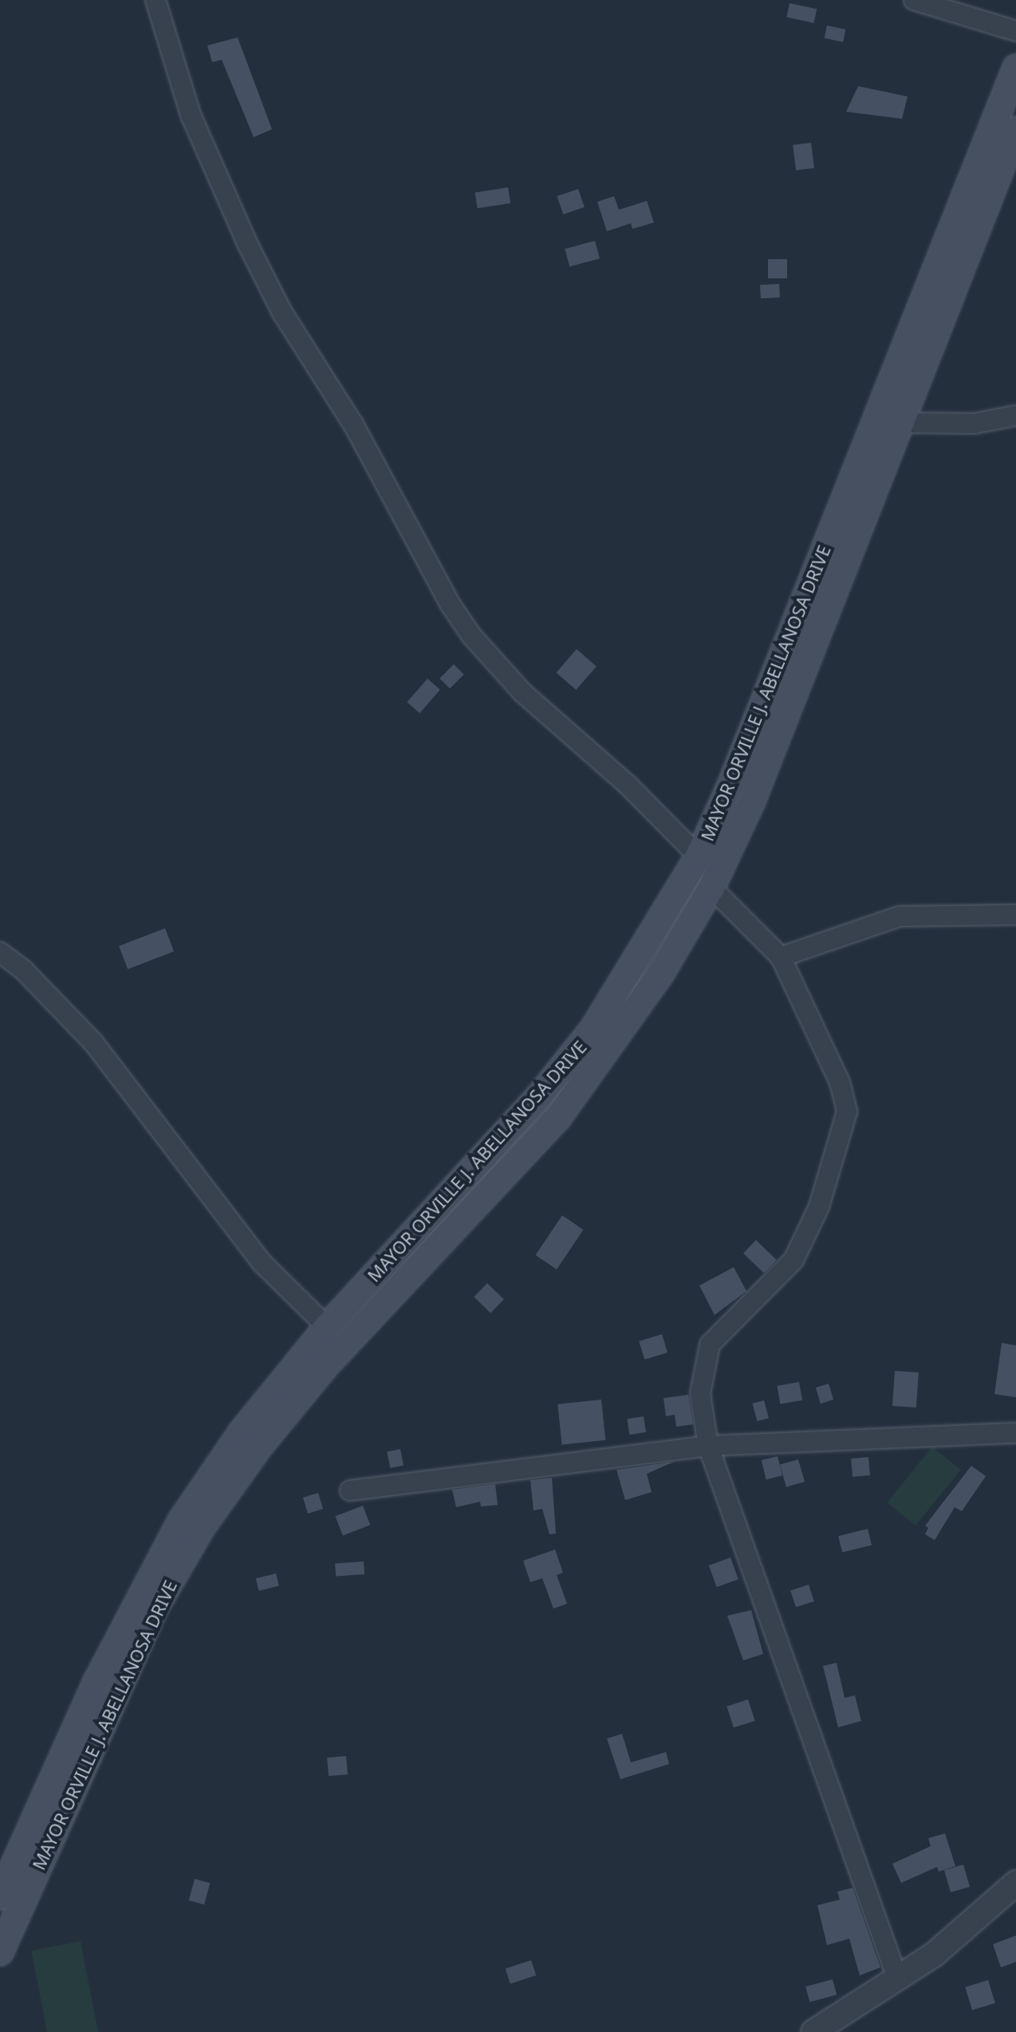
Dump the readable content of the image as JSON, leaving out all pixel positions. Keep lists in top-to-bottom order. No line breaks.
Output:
{"streets":{"main road":["MAYOR ORVILLE J. ABELLANOSA DRIVE"]}}
